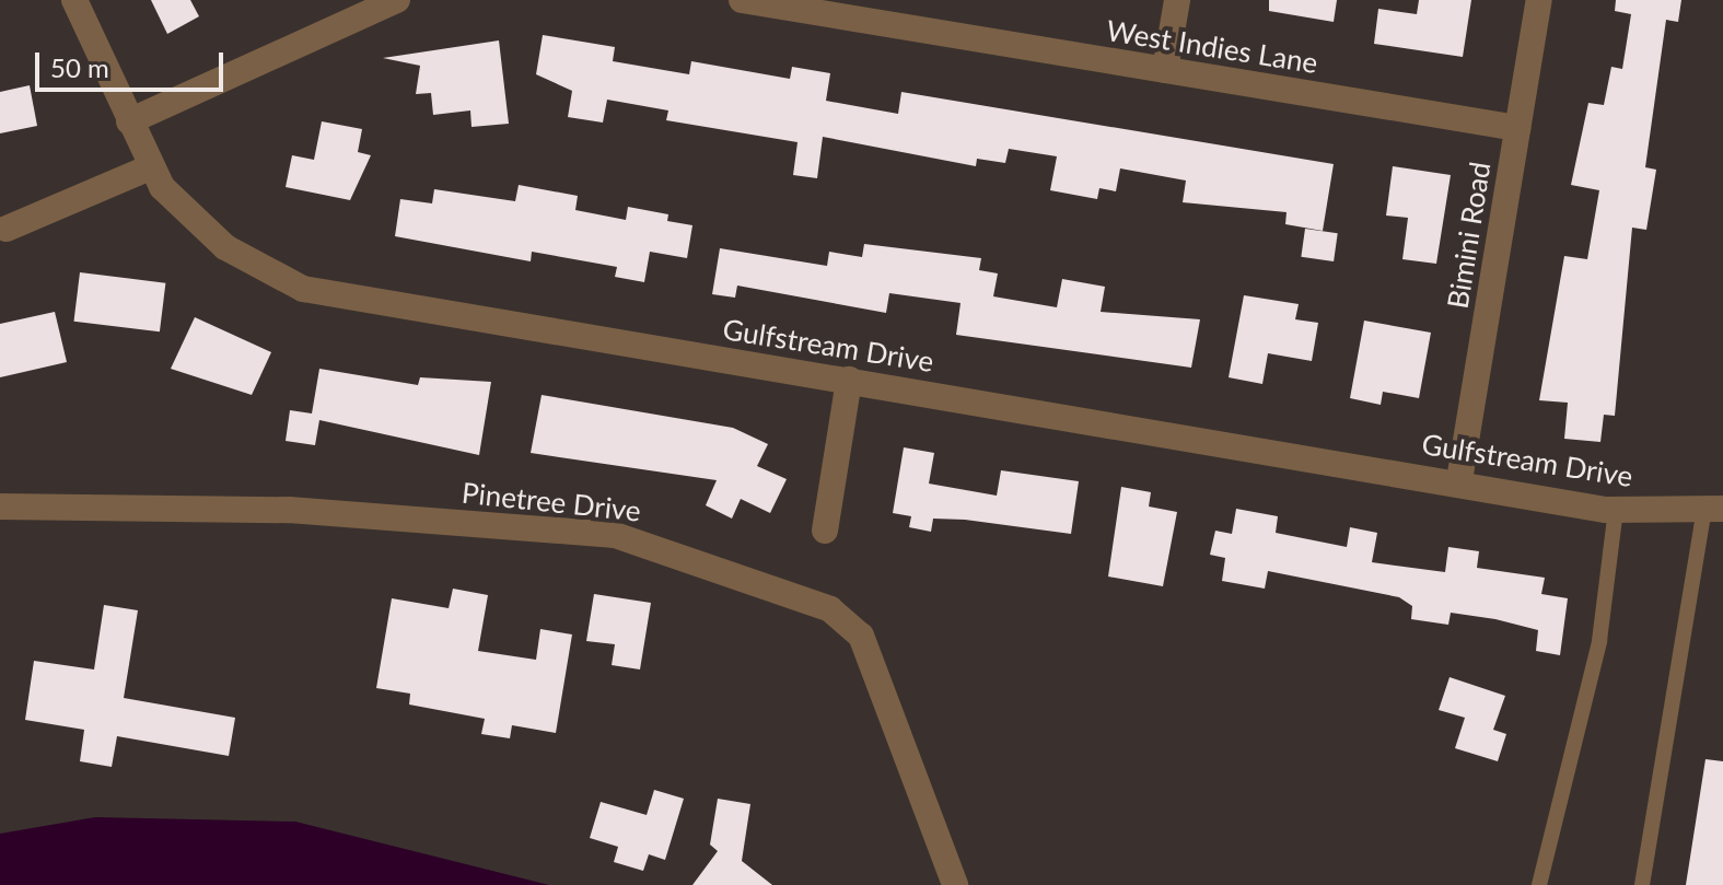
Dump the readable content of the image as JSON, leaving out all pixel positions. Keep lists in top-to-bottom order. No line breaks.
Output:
{"streets":{"street":["West Indies Lane","Bimini Road","Gulfstream Drive","Pinetree Drive"]},"crossings":[["West Indies Lane","Bimini Road"],["Bimini Road","Gulfstream Drive"]],"scale_bar":"50 m"}
